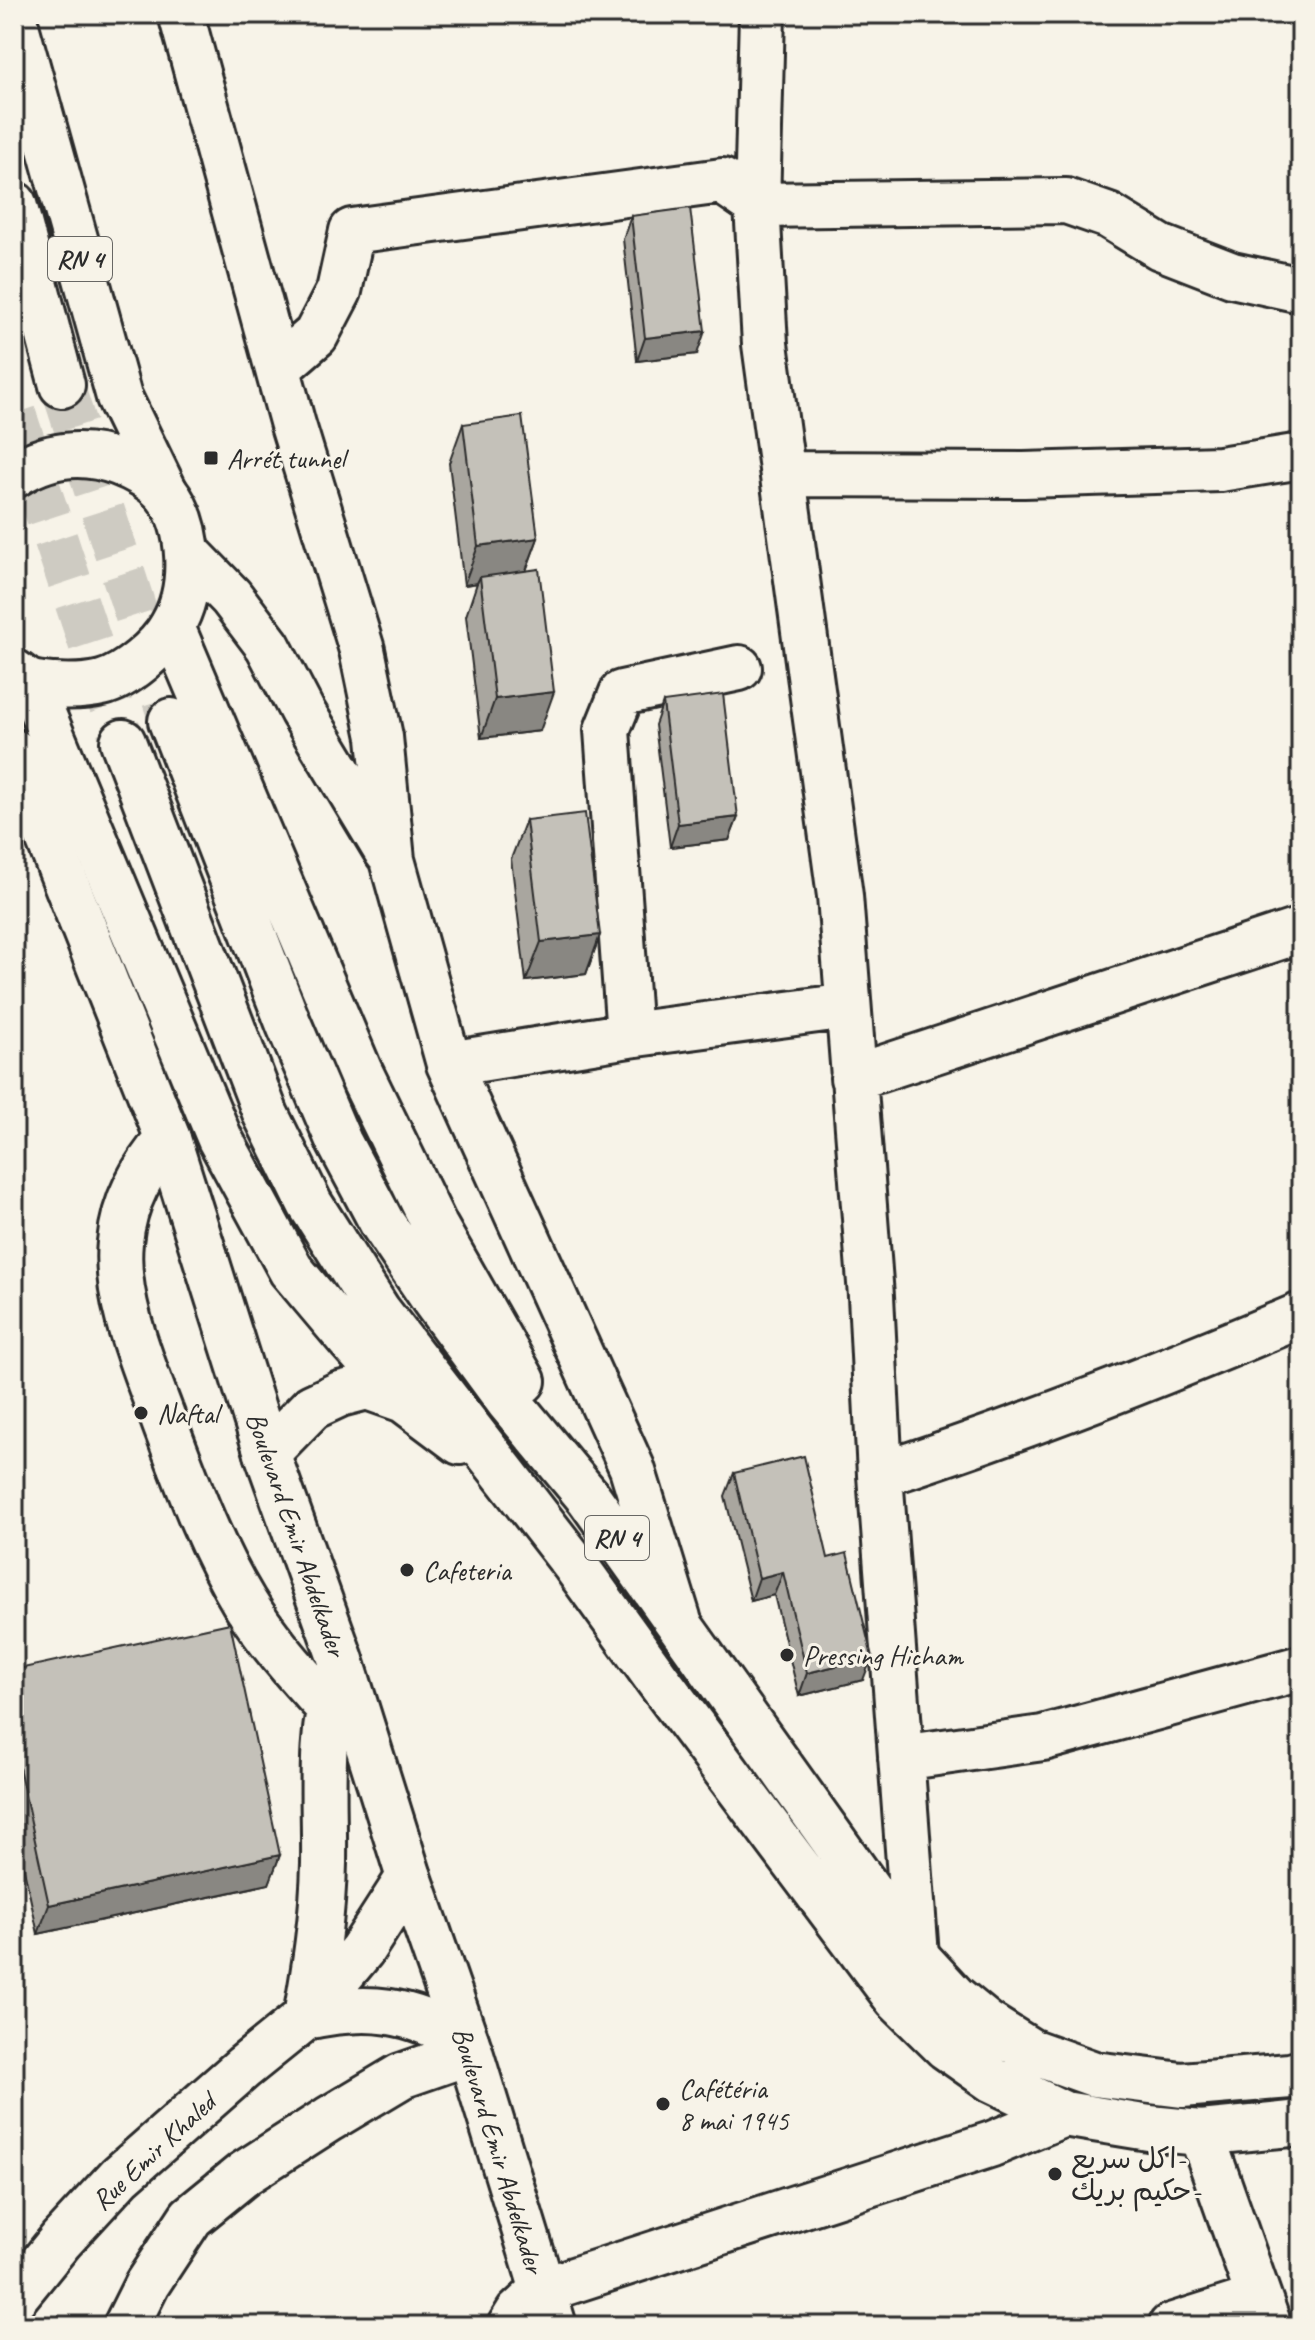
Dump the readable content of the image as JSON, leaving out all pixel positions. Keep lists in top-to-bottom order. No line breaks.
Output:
{"streets":{"main road":["RN 4","Boulevard Emir Abdelkader","Rue Emir Khaled"]},"crossings":[["Boulevard Emir Abdelkader","Rue Emir Khaled"]],"places":{"transit":["Arrét tunnel"],"other":["Naftal","Cafeteria","Pressing Hicham","Cafétéria 8 mai 1945","اكل سريع- حكيم بريك-"]}}
